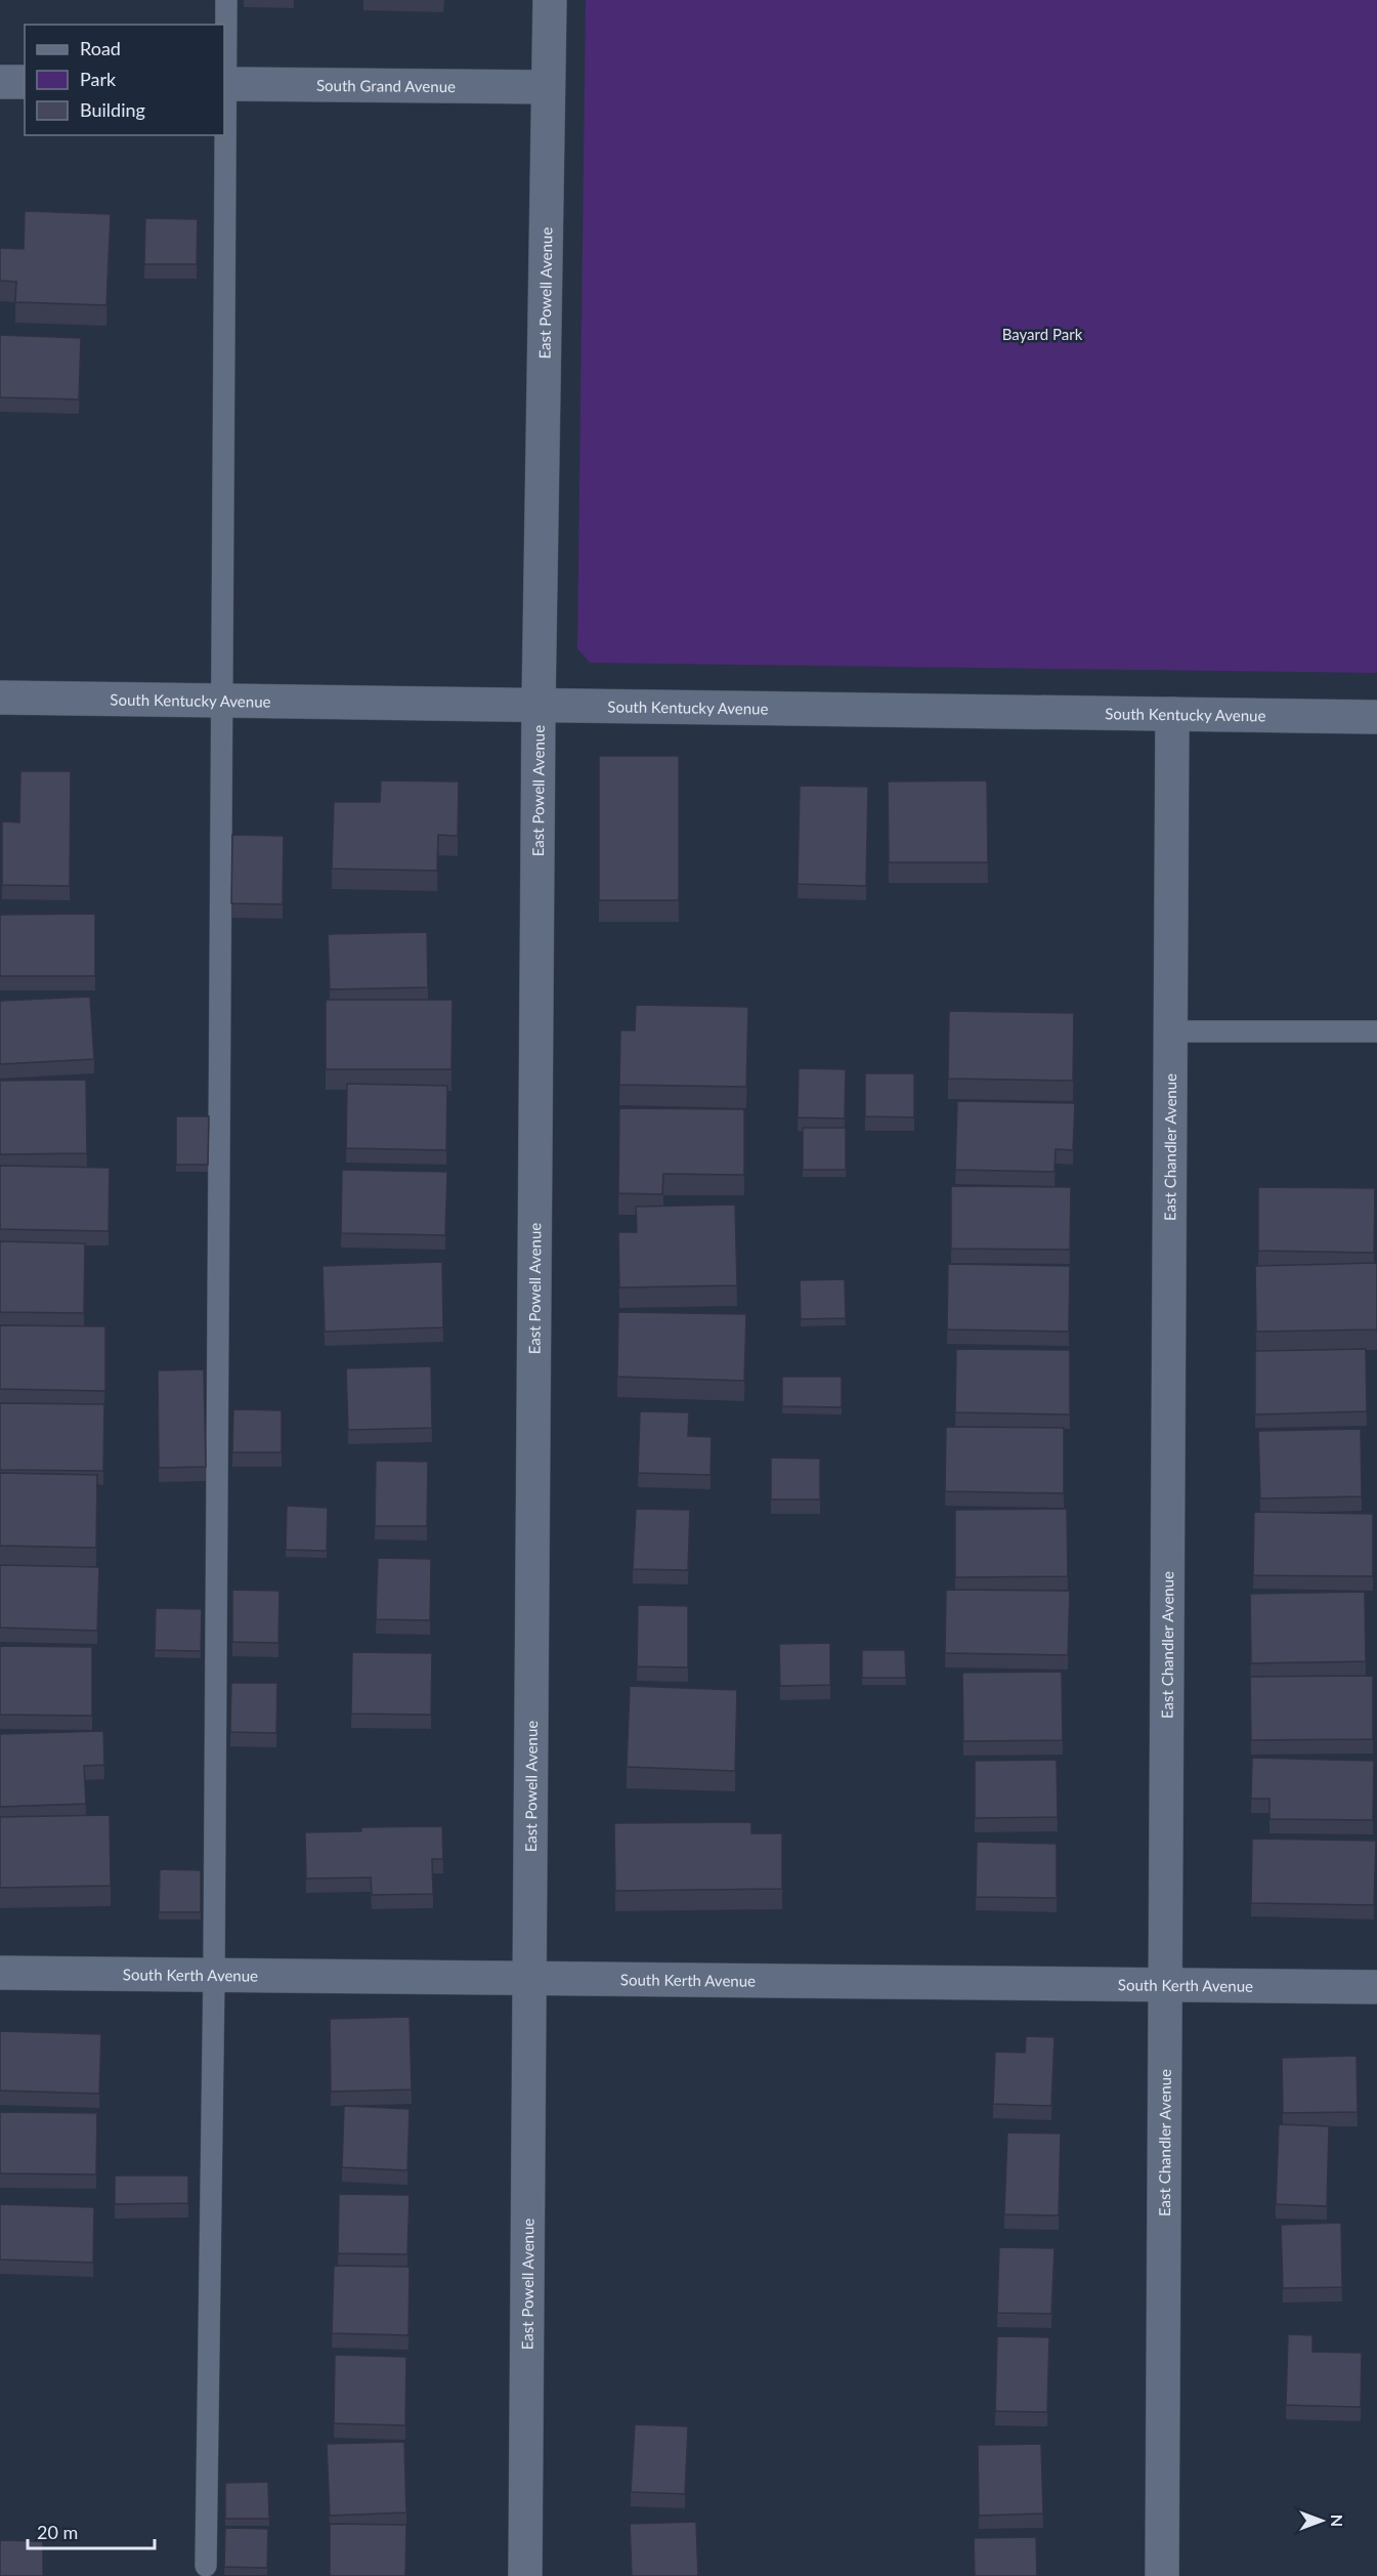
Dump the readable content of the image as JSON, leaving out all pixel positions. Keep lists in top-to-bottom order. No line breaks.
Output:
{"streets":{"street":["South Grand Avenue","East Powell Avenue","South Kentucky Avenue","East Chandler Avenue","South Kerth Avenue"]},"crossings":[["South Grand Avenue","East Powell Avenue"],["East Powell Avenue","South Kentucky Avenue"],["East Powell Avenue","South Kerth Avenue"],["South Kentucky Avenue","East Chandler Avenue"],["East Chandler Avenue","South Kerth Avenue"]],"parks":["Bayard Park"],"legend":["Road","Park","Building"],"scale_bar":"20 m","north":"right"}
